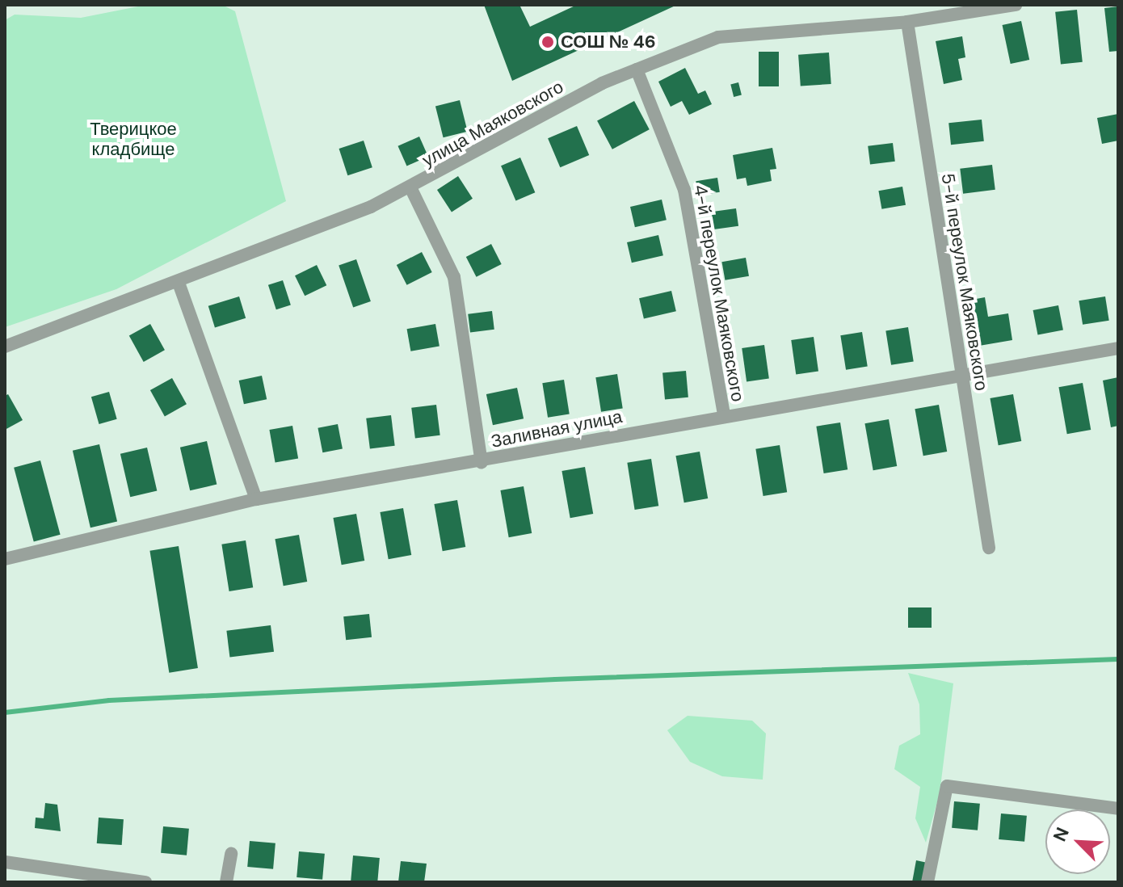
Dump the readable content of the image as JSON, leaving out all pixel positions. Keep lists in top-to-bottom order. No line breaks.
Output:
{"streets":{"street":["улица Маяковского","5-й переулок Маяковского","4-й переулок Маяковского","Заливная улица"]},"crossings":[["улица Маяковского","5-й переулок Маяковского"],["улица Маяковского","4-й переулок Маяковского"],["5-й переулок Маяковского","Заливная улица"],["4-й переулок Маяковского","Заливная улица"]],"parks":["Тверицкое кладбище"],"places":["СОШ № 46"],"north":"top left"}
